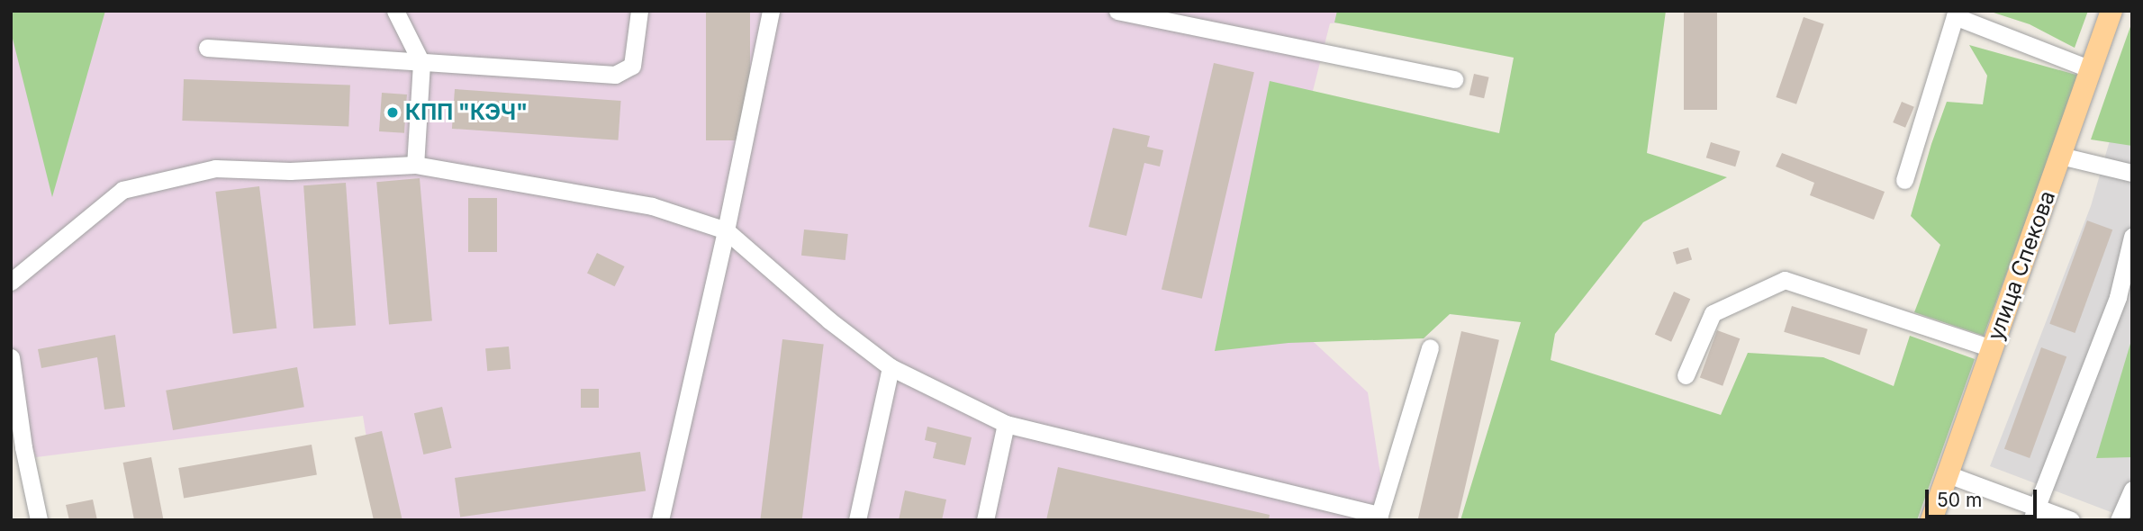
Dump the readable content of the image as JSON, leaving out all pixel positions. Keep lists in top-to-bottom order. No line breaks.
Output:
{"streets":{"main road":["улица Спекова"]},"places":["КПП \"КЭЧ\""],"scale_bar":"50 m"}
